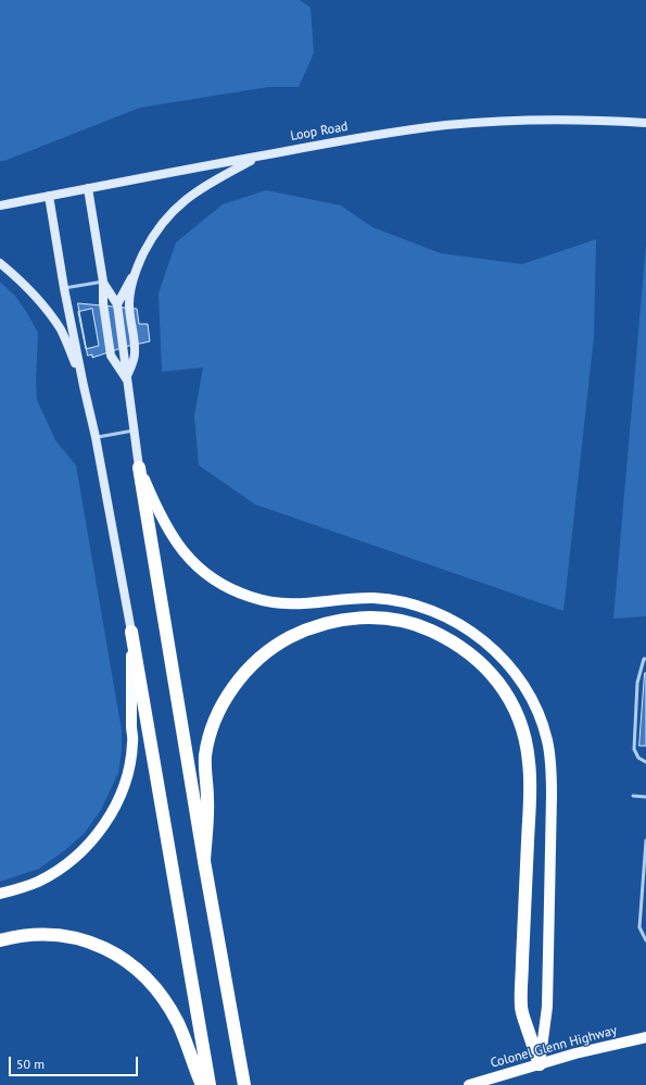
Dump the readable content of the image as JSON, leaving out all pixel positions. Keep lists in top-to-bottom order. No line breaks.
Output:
{"streets":{"main road":["Colonel Glenn Highway"],"street":["Loop Road"]},"scale_bar":"50 m"}
